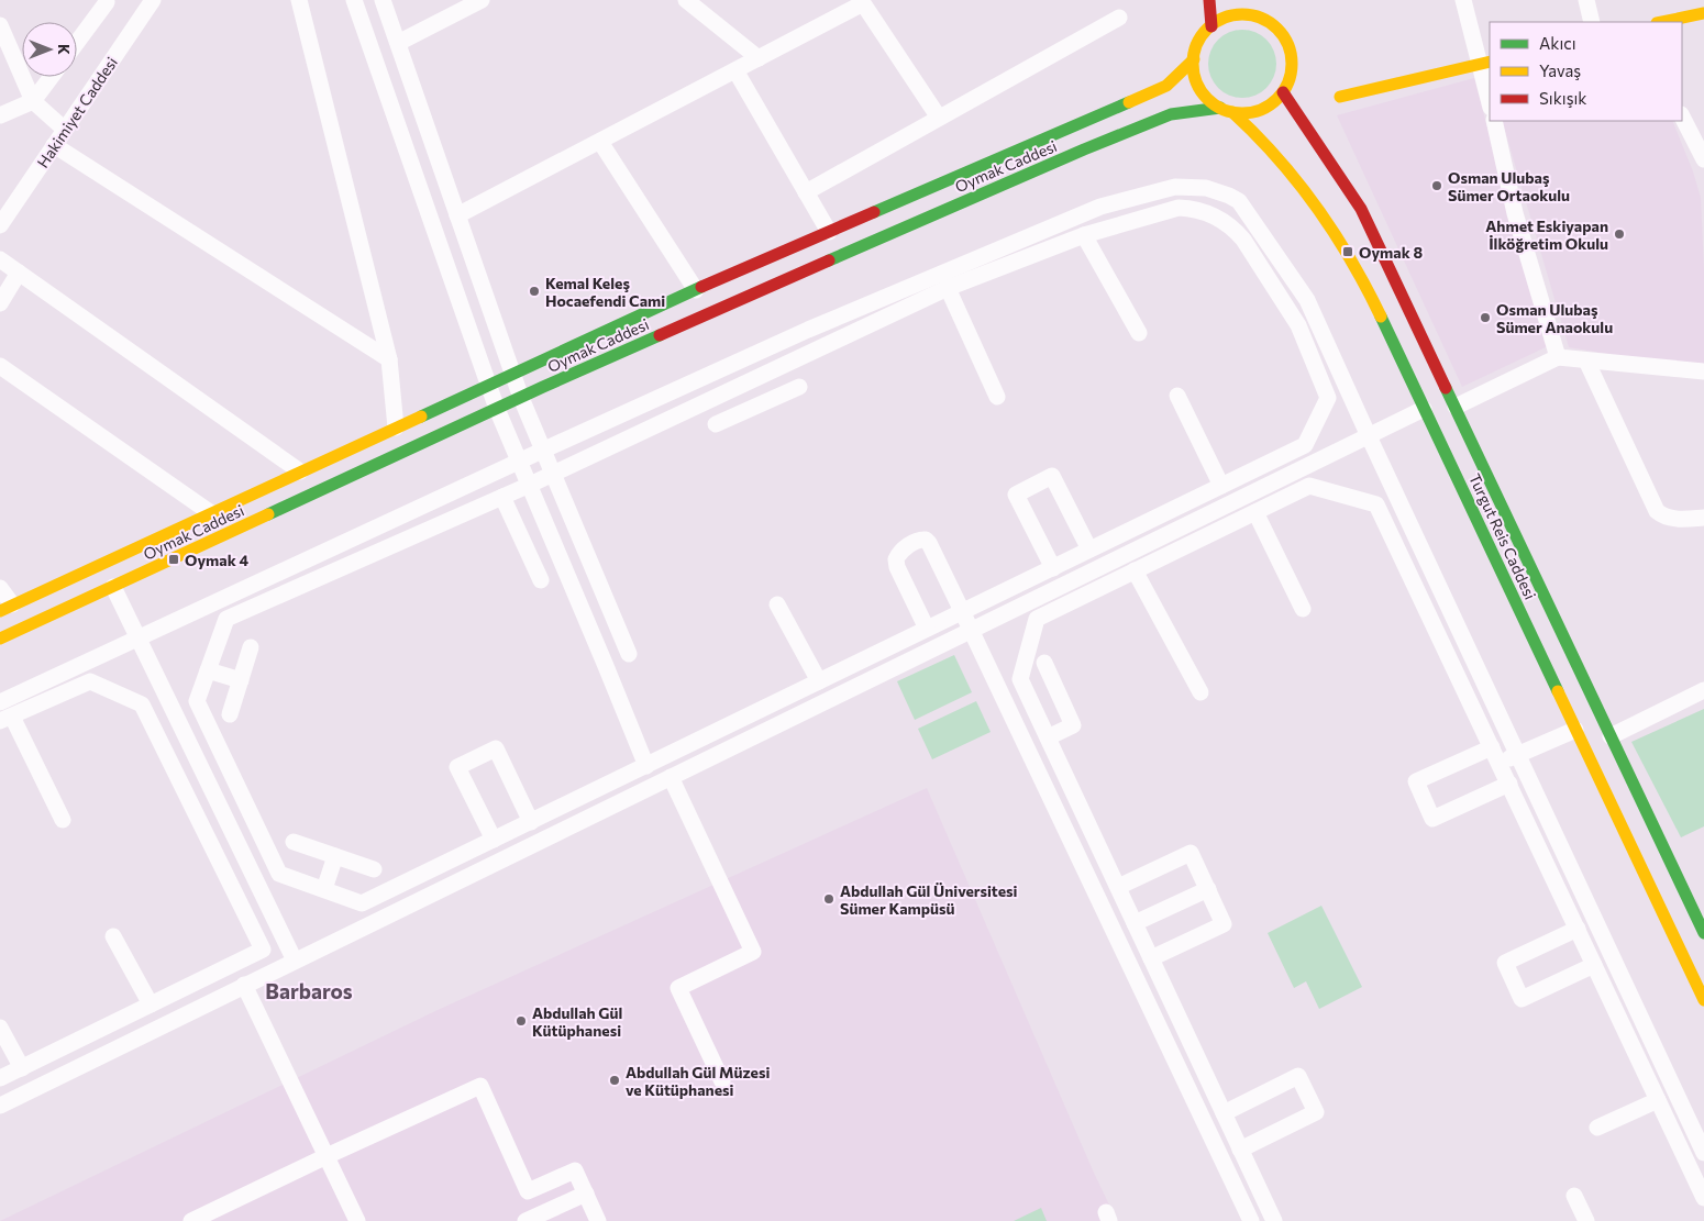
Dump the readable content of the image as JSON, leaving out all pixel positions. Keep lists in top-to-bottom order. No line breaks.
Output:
{"streets":{"street":["Hakimiyet Caddesi","Oymak Caddesi","Turgut Reis Caddesi"]},"crossings":[["Oymak Caddesi","Turgut Reis Caddesi"]],"districts":["Barbaros"],"places":{"other":["Osman Ulubaş Sümer Ortaokulu","Ahmet Eskiyapan İlköğretim Okulu","Kemal Keleş Hocaefendi Cami","Osman Ulubaş Sümer Anaokulu","Abdullah Gül Üniversitesi Sümer Kampüsü","Abdullah Gül Kütüphanesi","Abdullah Gül Müzesi ve Kütüphanesi"],"transit":["Oymak 8","Oymak 4"]},"legend":["Akıcı","Yavaş","Sıkışık"],"north":"right"}
